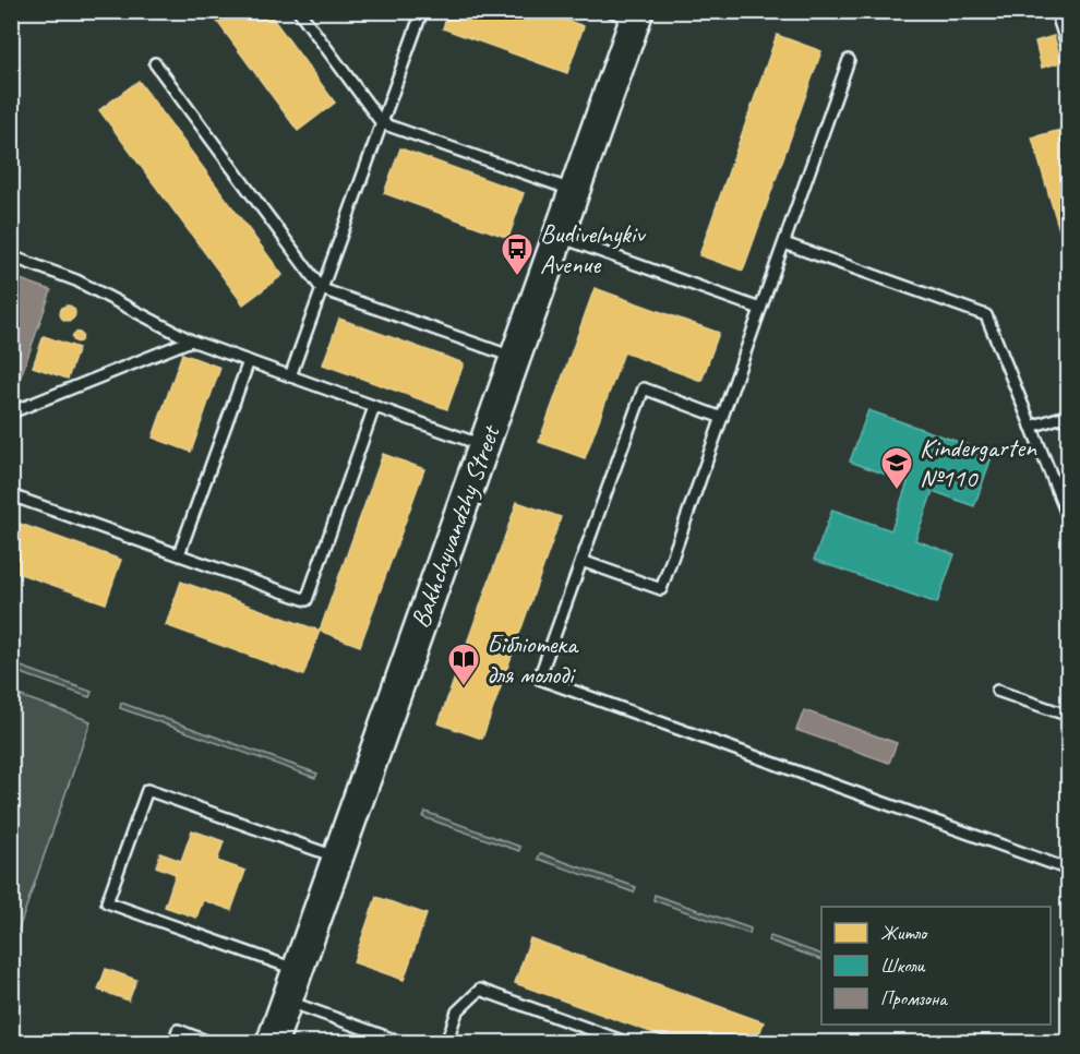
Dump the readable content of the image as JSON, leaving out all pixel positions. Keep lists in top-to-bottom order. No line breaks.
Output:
{"streets":{"street":["Bakhchyvandzhy Street"]},"places":{"bus stop":["Budivelnykiv Avenue"],"school or university":["Kindergarten №110"],"library":["Бібліотека для молоді"]},"legend":["Житло","Школи","Промзона"]}
